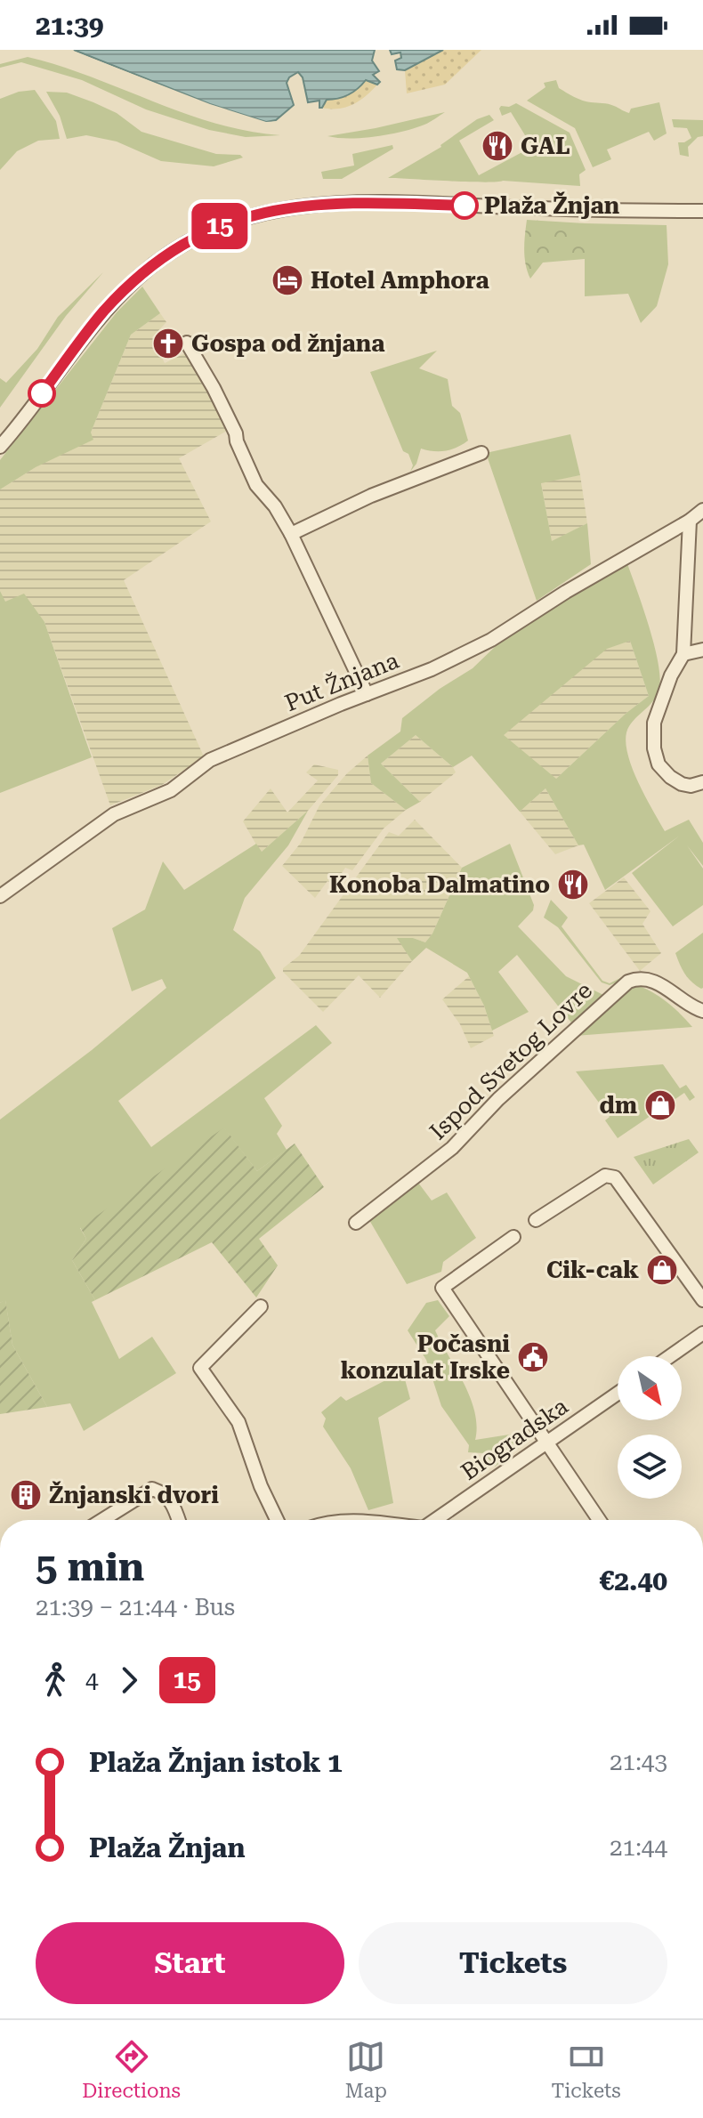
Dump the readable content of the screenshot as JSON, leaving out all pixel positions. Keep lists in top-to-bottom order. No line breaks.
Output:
{"streets":{"street":["Put Žnjana","Ispod Svetog Lovre","Biogradska"]},"places":{"restaurant":["GAL","Konoba Dalmatino"],"other":["Plaža Žnjan"],"hotel":["Hotel Amphora"],"church":["Gospa od žnjana"],"shop":["dm","Cik-cak"],"public building":["Počasni konzulat Irske"],"building":["Žnjanski dvori"]},"lines":["bus line 15"],"north":"bottom right","page":{"status":"21:39","on_map":"15","heading":["5 min","21:39 – 21:44 · Bus","€2.40"],"legs":["4","15"],"list":[{"name":"Plaža Žnjan istok 1","value":"21:43"},{"name":"Plaža Žnjan","value":"21:44"}],"buttons":["Start","Tickets"],"tabs":["Directions","Map","Tickets"]}}
